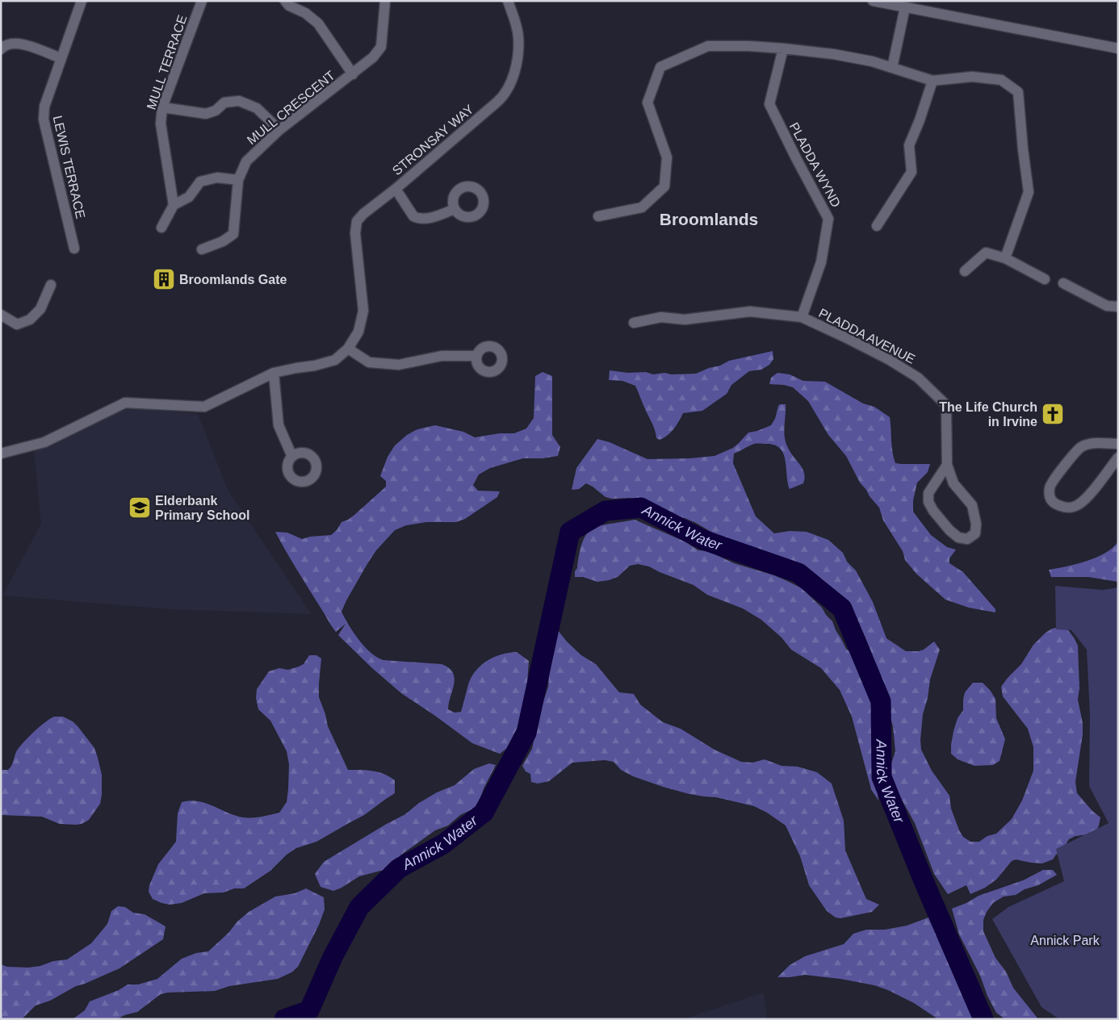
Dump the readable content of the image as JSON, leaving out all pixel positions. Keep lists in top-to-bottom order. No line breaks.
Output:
{"streets":{"street":["MULL TERRACE","MULL CRESCENT","STRONSAY WAY","PLADDA WYND","LEWIS TERRACE","PLADDA AVENUE"]},"crossings":[["PLADDA WYND","PLADDA AVENUE"]],"districts":["Broomlands"],"water":["Annick Water"],"parks":["Annick Park"],"places":{"building":["Broomlands Gate"],"church":["The Life Church in Irvine"],"school or university":["Elderbank Primary School"]}}
